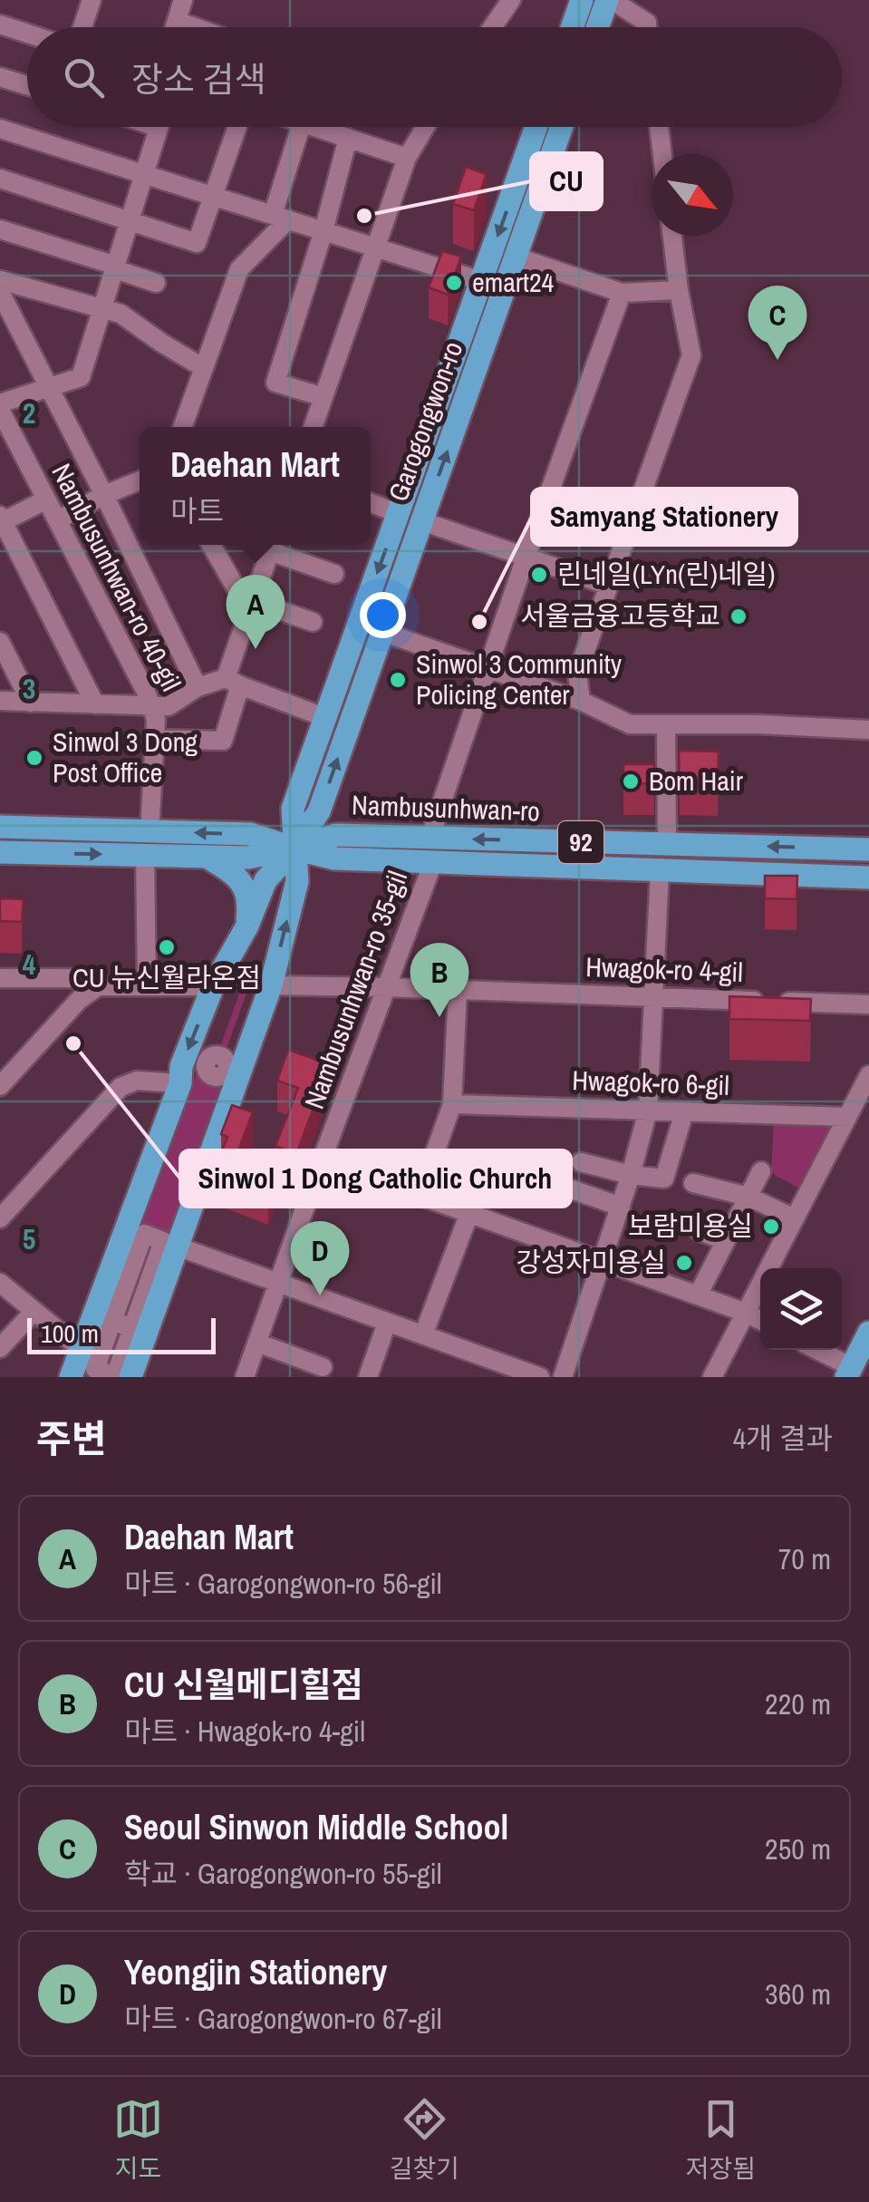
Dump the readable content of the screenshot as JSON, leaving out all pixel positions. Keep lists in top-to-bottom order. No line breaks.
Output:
{"streets":{"main road":["Garogongwon-ro","Nambusunhwan-ro","92"],"street":["Nambusunhwan-ro 40-gil","Hwagok-ro 4-gil","Nambusunhwan-ro 35-gil","Hwagok-ro 6-gil"]},"crossings":[["Garogongwon-ro","Nambusunhwan-ro"],["Garogongwon-ro","Hwagok-ro 4-gil"],["Nambusunhwan-ro 40-gil","Nambusunhwan-ro"],["Nambusunhwan-ro","Nambusunhwan-ro 35-gil"],["Hwagok-ro 4-gil","Nambusunhwan-ro 35-gil"]],"places":["CU","emart24","린네일(LYn(린)네일)","서울금융고등학교","Samyang Stationery","Sinwol 3 Community Policing Center","Sinwol 3 Dong Post Office","Bom Hair","CU 뉴신월라온점","Sinwol 1 Dong Catholic Church","보람미용실","강성자미용실"],"scale_bar":"100 m","north":"bottom right","page":{"search":"장소 검색","pins":["C","A","B","D"],"popup":["Daehan Mart","마트"],"scale":"100 m","heading":["주변","4개 결과"],"list":[{"mark":"A","name":"Daehan Mart","note":"마트 · Garogongwon-ro 56-gil","value":"70 m"},{"mark":"B","name":"CU 신월메디힐점","note":"마트 · Hwagok-ro 4-gil","value":"220 m"},{"mark":"C","name":"Seoul Sinwon Middle School","note":"학교 · Garogongwon-ro 55-gil","value":"250 m"},{"mark":"D","name":"Yeongjin Stationery","note":"마트 · Garogongwon-ro 67-gil","value":"360 m"}],"nav":["지도","길찾기","저장됨"]},"grid":{"rows":["2","3","4","5"]}}
